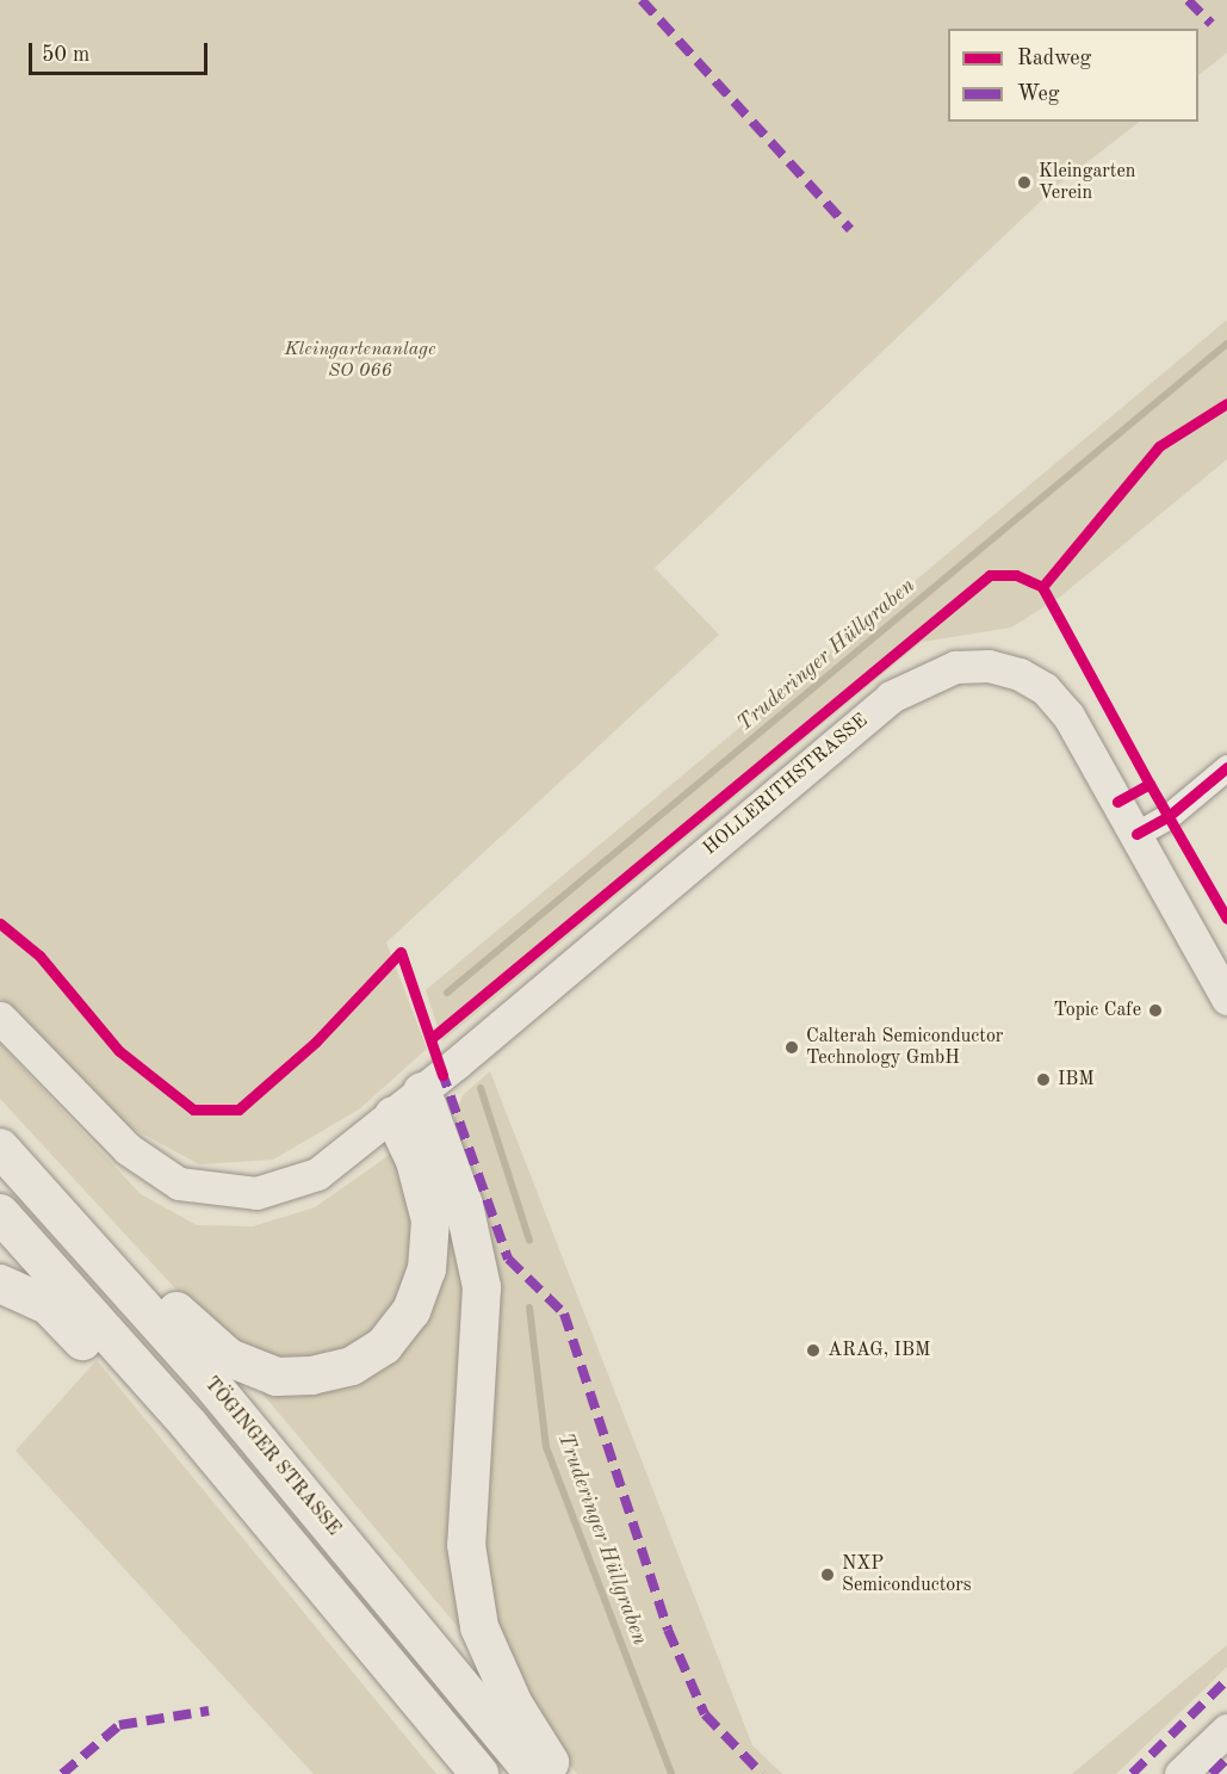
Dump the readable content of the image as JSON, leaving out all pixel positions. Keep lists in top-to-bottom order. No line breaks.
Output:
{"streets":{"highway":["TÖGINGER STRASSE"],"main road":["HOLLERITHSTRASSE"]},"water":["Truderinger Hüllgraben"],"parks":["Kleingartenanlage SO 066"],"places":["Kleingarten Verein","Topic Cafe","Calterah Semiconductor Technology GmbH","IBM","ARAG, IBM","NXP Semiconductors"],"legend":["Radweg","Weg"],"scale_bar":"50 m"}
